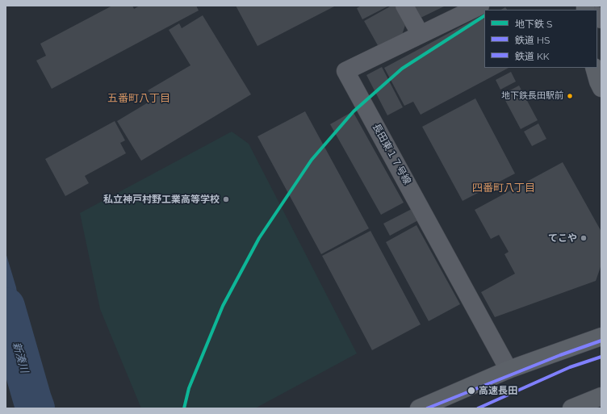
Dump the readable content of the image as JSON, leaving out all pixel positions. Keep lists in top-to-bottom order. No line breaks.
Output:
{"streets":{"street":["長田東１７号線"]},"districts":["五番町八丁目","四番町八丁目"],"water":["新湊川"],"places":["地下鉄長田駅前","私立神戸村野工業高等学校","てこや","高速長田"],"lines":["metro line S","rail line HS","rail line KK"],"legend":["地下鉄 S","鉄道 HS","鉄道 KK"]}
